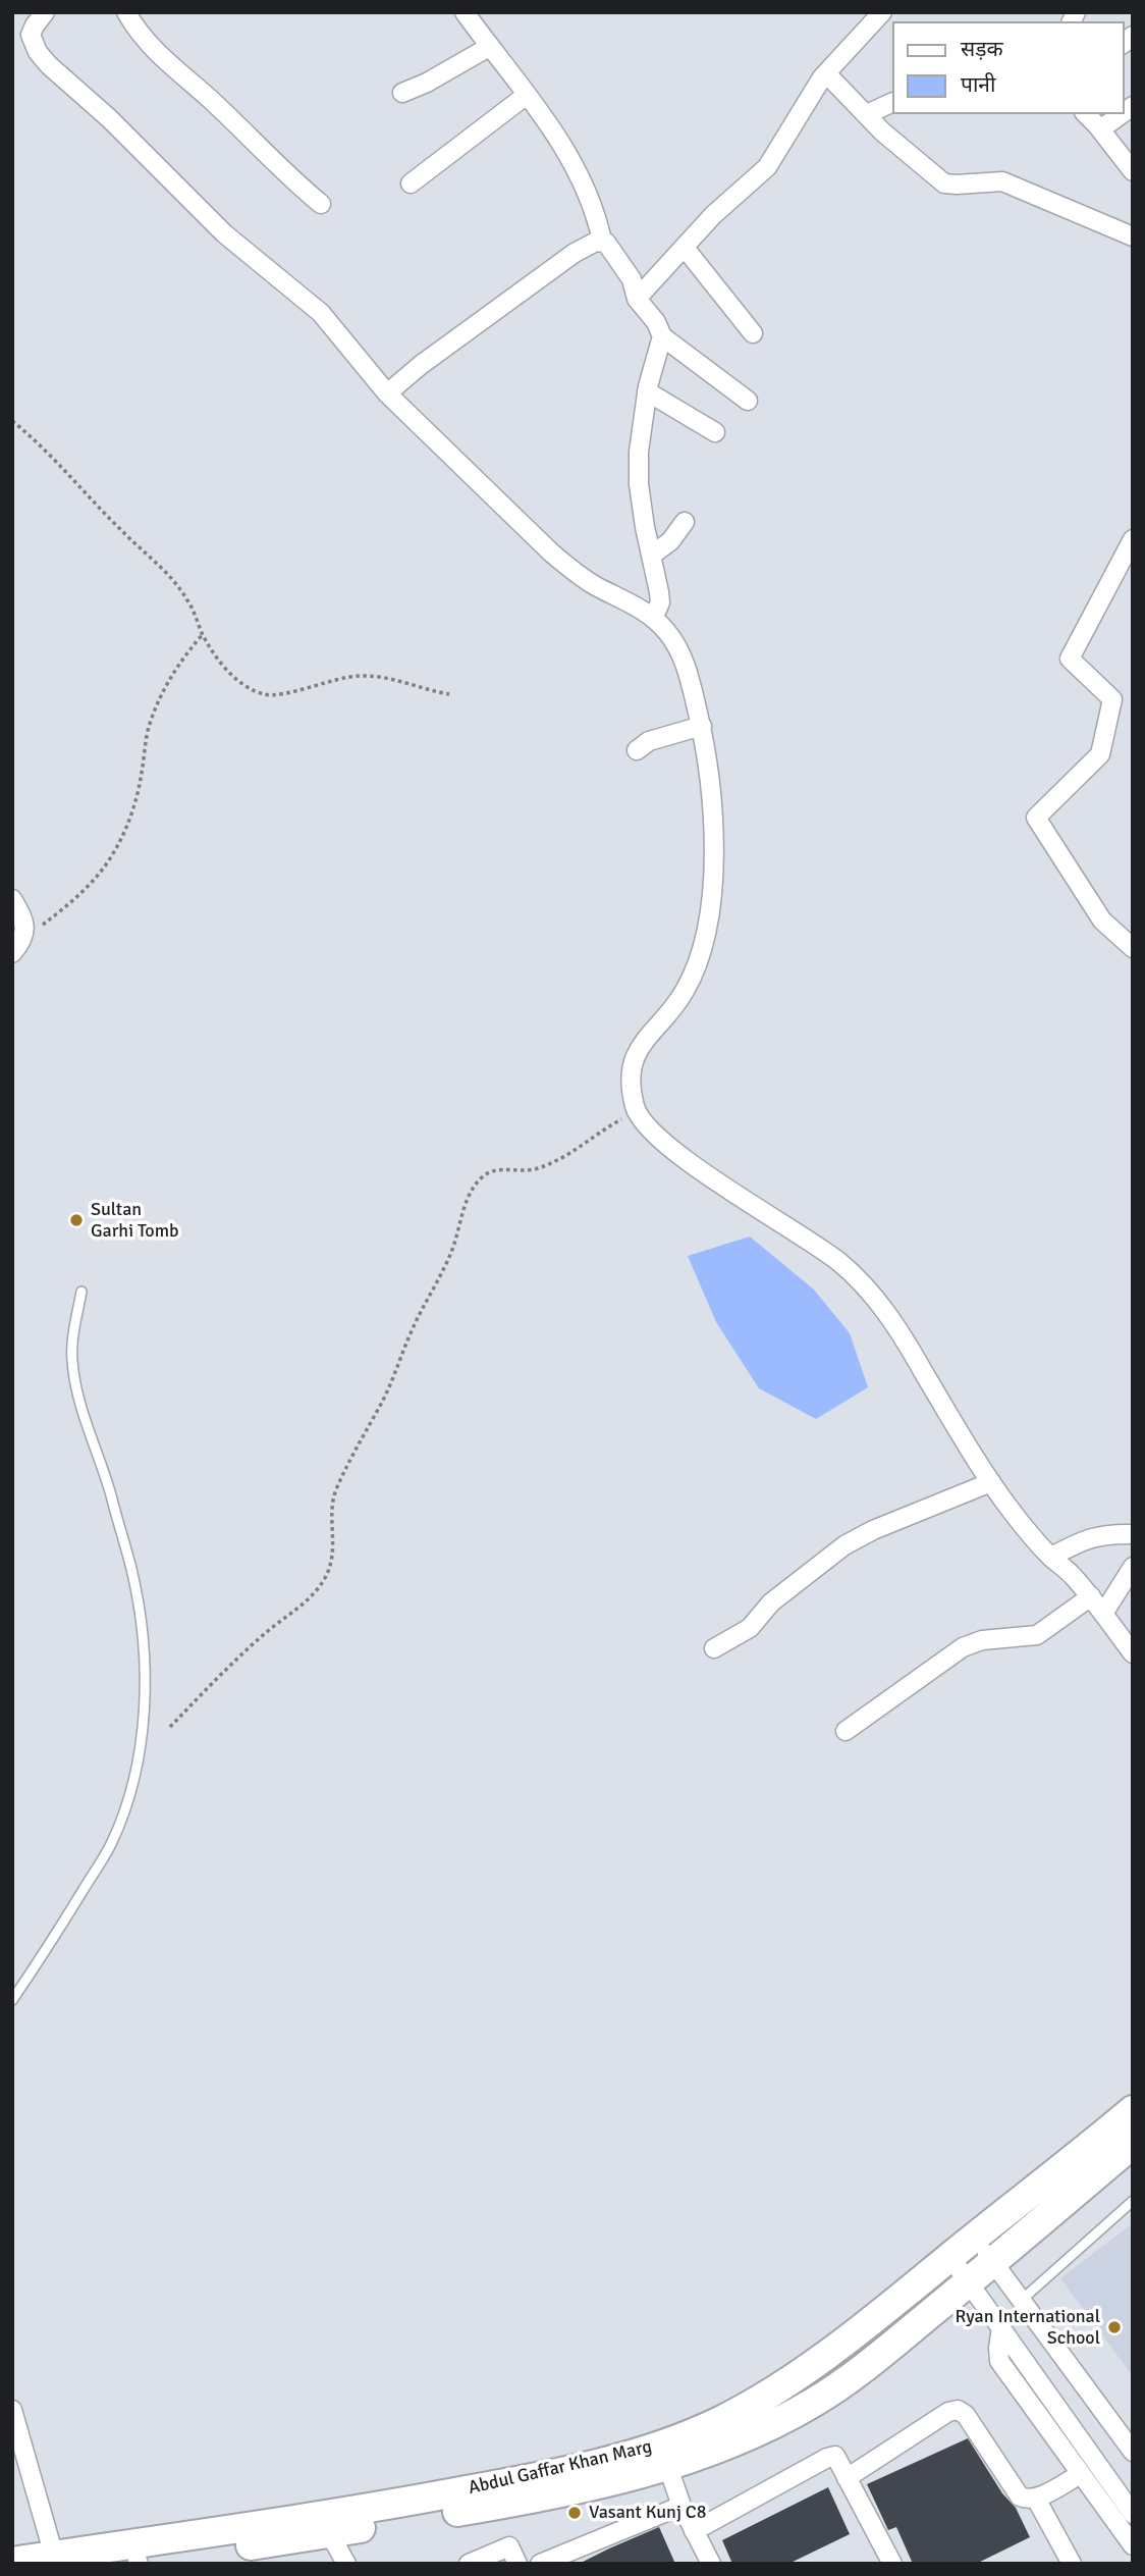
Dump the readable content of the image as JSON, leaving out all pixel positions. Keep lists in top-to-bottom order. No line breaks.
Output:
{"streets":{"main road":["Abdul Gaffar Khan Marg"]},"places":["Sultan Garhi Tomb","Ryan International School","Vasant Kunj C8"],"legend":["सड़क","पानी"]}
